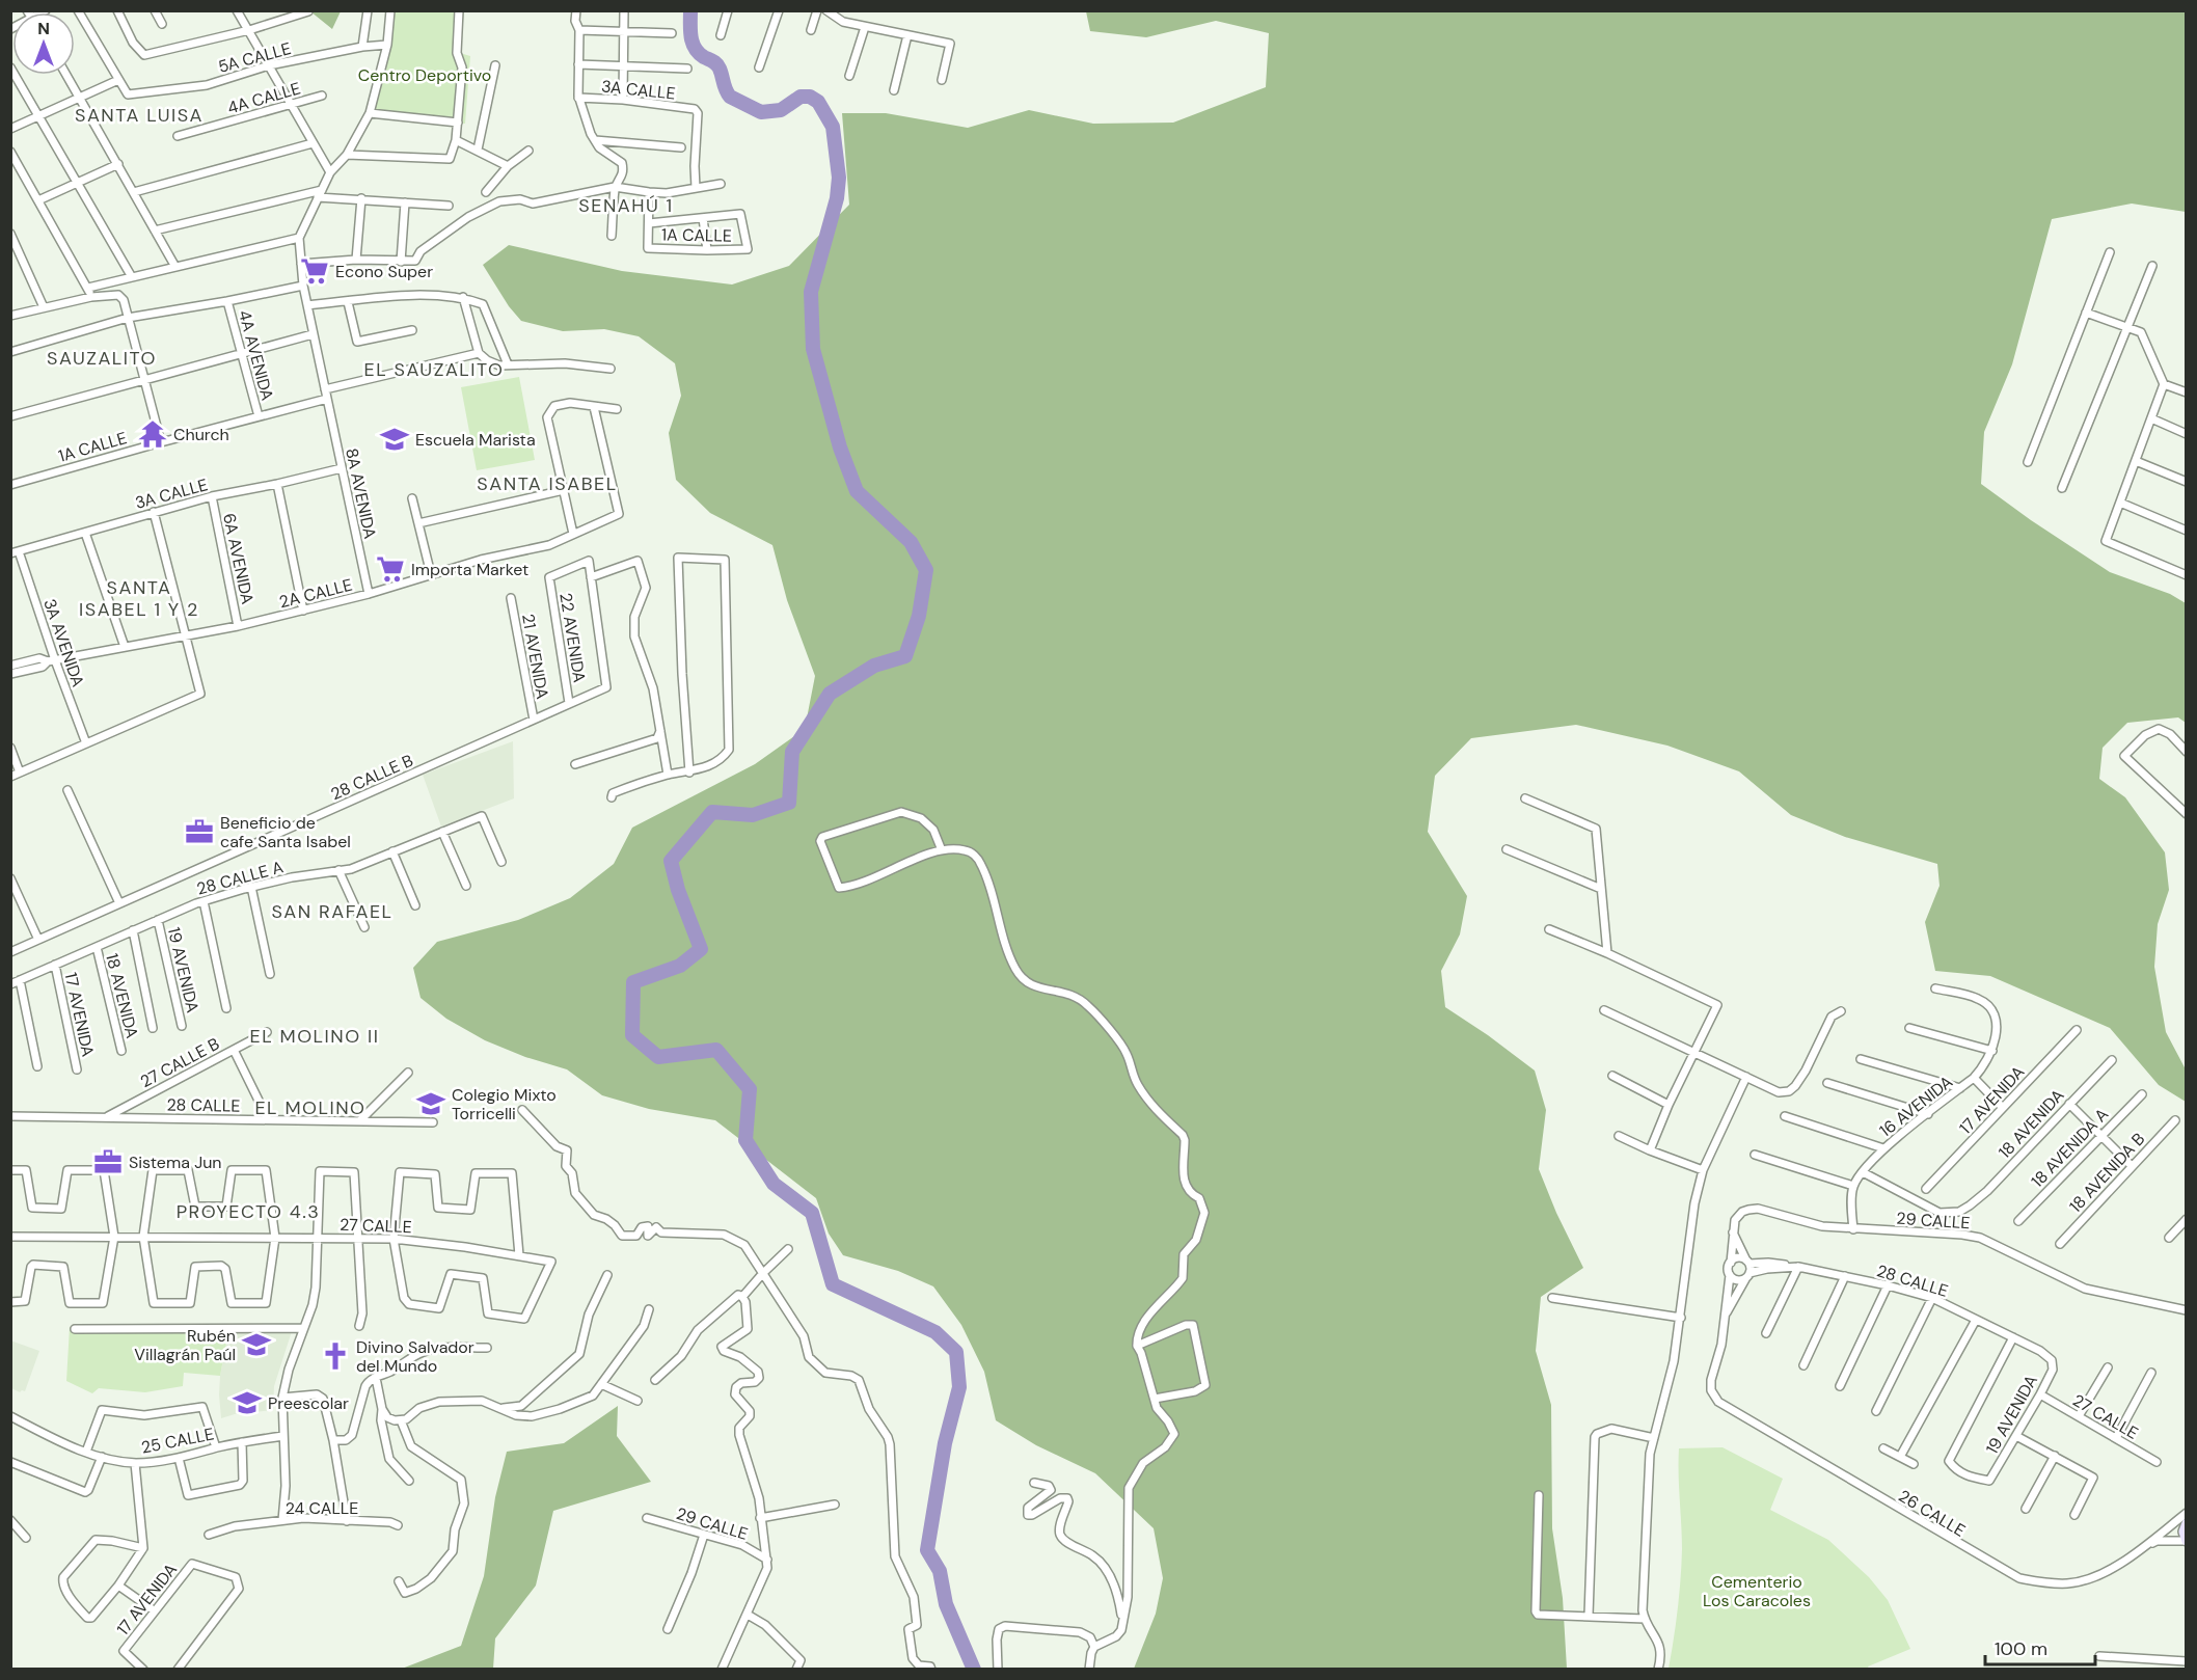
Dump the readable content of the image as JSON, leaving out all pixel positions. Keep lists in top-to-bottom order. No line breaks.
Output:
{"streets":{"street":["5A CALLE","3A CALLE","4A CALLE","1A CALLE","4A AVENIDA","8A AVENIDA","6A AVENIDA","2A CALLE","22 AVENIDA","3A AVENIDA","21 AVENIDA","28 CALLE B","28 CALLE A","19 AVENIDA","18 AVENIDA","17 AVENIDA","27 CALLE B","28 CALLE","16 AVENIDA","18 AVENIDA A","18 AVENIDA B","29 CALLE","27 CALLE","25 CALLE","24 CALLE","26 CALLE"]},"crossings":[["3A CALLE","8A AVENIDA"],["3A CALLE","6A AVENIDA"],["3A CALLE","3A AVENIDA"],["1A CALLE","4A AVENIDA"],["1A CALLE","8A AVENIDA"],["8A AVENIDA","2A CALLE"],["6A AVENIDA","2A CALLE"],["2A CALLE","3A AVENIDA"],["22 AVENIDA","28 CALLE B"],["21 AVENIDA","28 CALLE B"],["28 CALLE A","19 AVENIDA"],["28 CALLE A","18 AVENIDA"],["28 CALLE A","17 AVENIDA"],["19 AVENIDA","28 CALLE"],["19 AVENIDA","27 CALLE"],["18 AVENIDA","16 AVENIDA"],["27 CALLE B","28 CALLE"]],"districts":["SANTA LUISA","SENAHÚ 1","SAUZALITO","EL SAUZALITO","SANTA ISABEL","SANTA ISABEL 1 Y 2","SAN RAFAEL","EL MOLINO II","EL MOLINO","PROYECTO 4.3"],"parks":["Centro Deportivo","Cementerio Los Caracoles"],"places":{"supermarket":["Econo Super","Importa Market"],"temple":["Church"],"school or university":["Escuela Marista","Colegio Mixto Torricelli","Rubén Villagrán Paúl","Preescolar"],"office":["Beneficio de cafe Santa Isabel","Sistema Jun"],"church":["Divino Salvador del Mundo"]},"scale_bar":"100 m","north":"top"}
